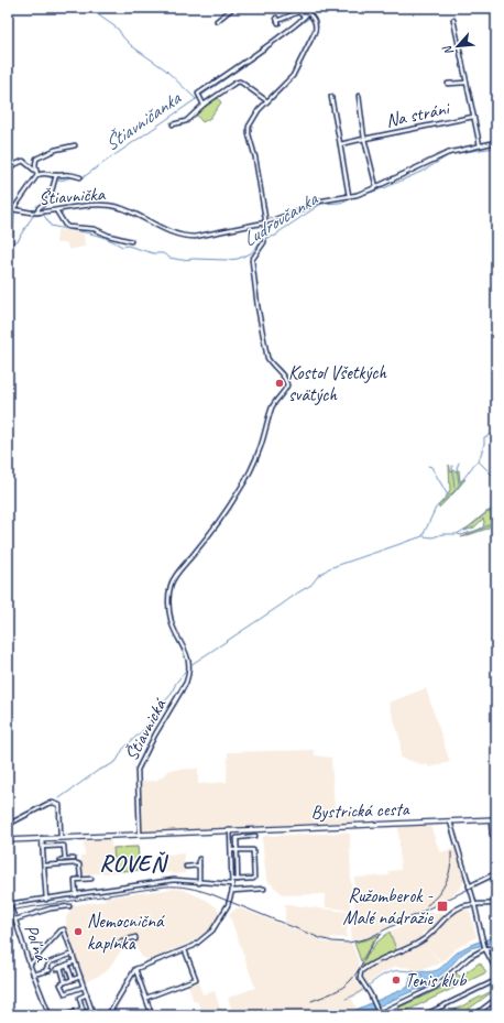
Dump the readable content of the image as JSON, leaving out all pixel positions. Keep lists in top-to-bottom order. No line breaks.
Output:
{"streets":{"main road":["Bystrická cesta"],"street":["Na stráni","Štiavnička","Štiavnická","Poľná"]},"crossings":[["Na stráni","Štiavnička"],["Štiavnička","Štiavnická"],["Štiavnická","Bystrická cesta"]],"districts":["ROVEŇ"],"water":["Štiavničanka","Ludrovčanka"],"places":{"other":["Kostol Všetkých svätých","Nemocničná kaplnka","Tenis klub"],"transit":["Ružomberok - Malé nádražie"]},"north":"bottom left"}
